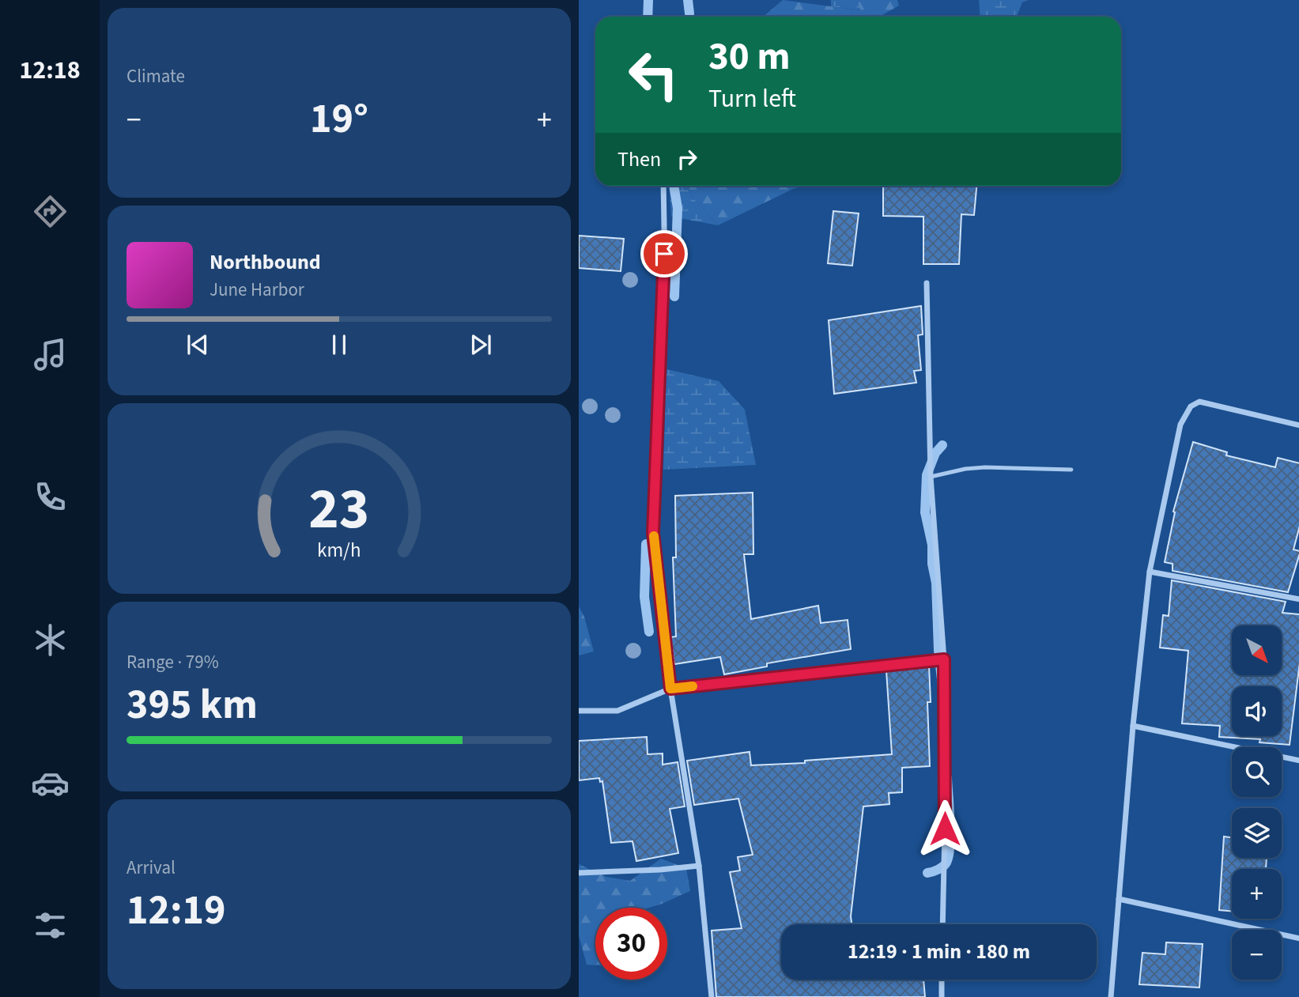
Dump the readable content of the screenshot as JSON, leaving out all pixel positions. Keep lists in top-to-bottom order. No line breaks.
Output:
{"north":"bottom right","page":{"tabs":"12:18","tile":["Climate",["Range · 79%","395 km"],["Arrival","12:19"]],"turn":["30 m","Turn left"],"heat":["−","19°","+"],"then":"Then","song":["Northbound","June Harbor"],"map_buttons":["+","−"],"limit":"30","trip":"12:19 · 1 min · 180 m","gauge":["23","km/h"]}}
